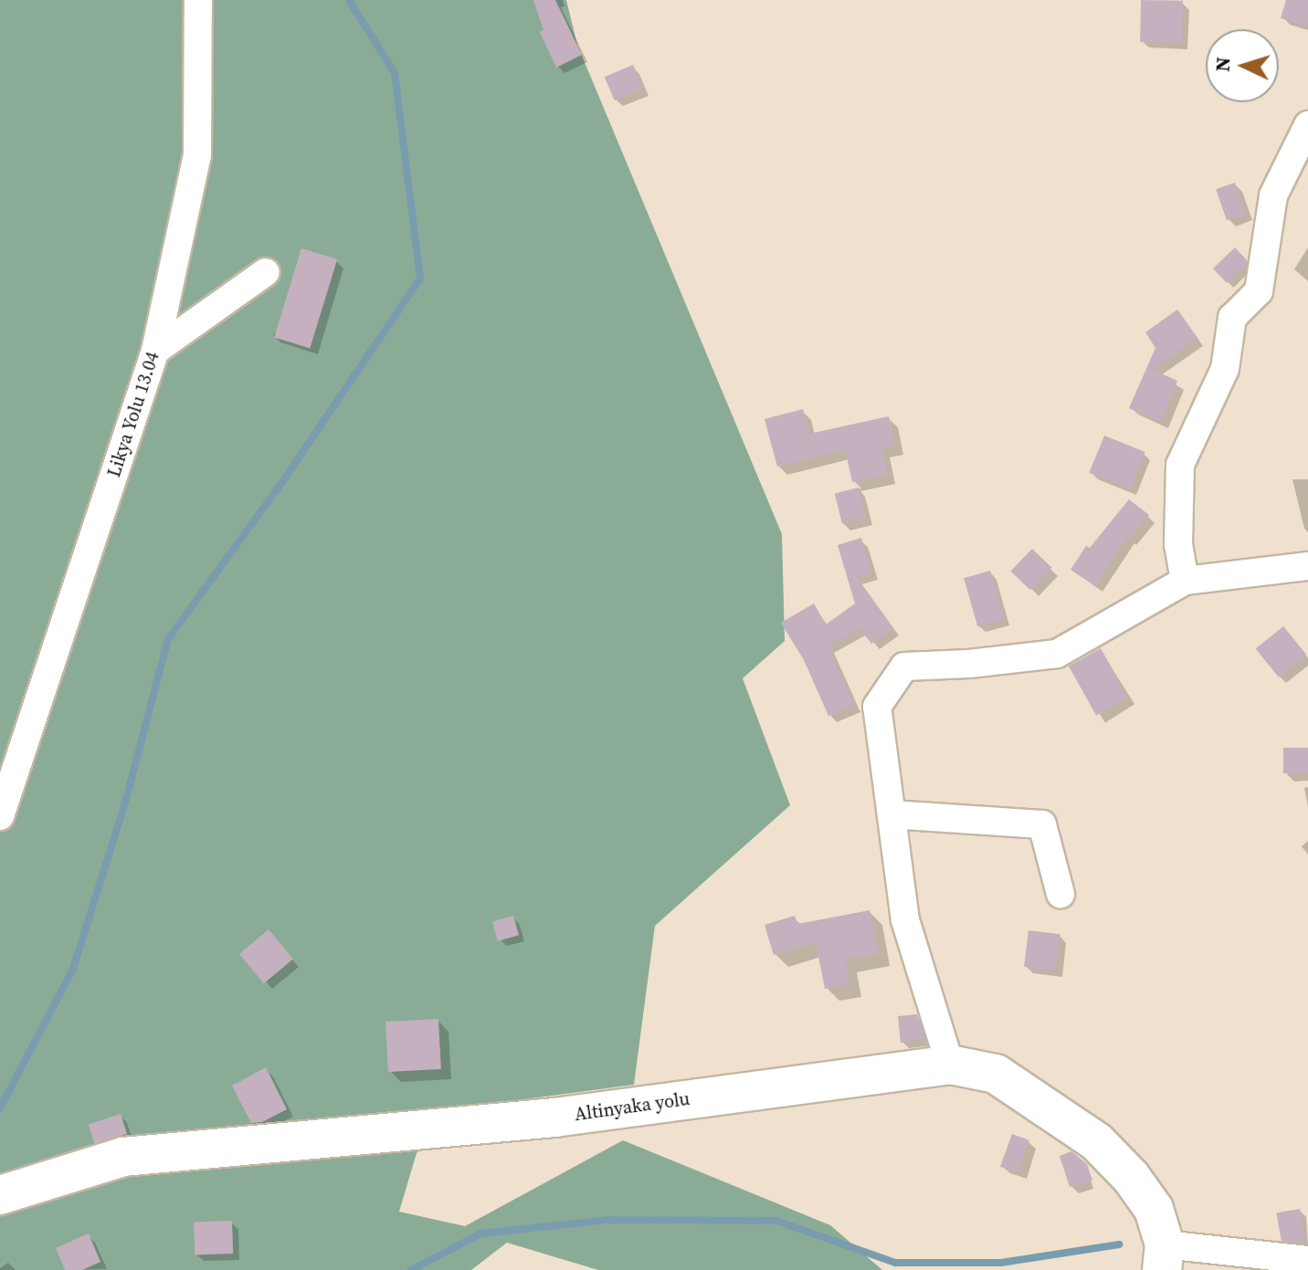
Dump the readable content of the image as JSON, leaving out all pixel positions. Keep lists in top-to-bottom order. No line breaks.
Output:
{"streets":{"main road":["Altinyaka yolu"],"street":["Likya Yolu 13.04"]},"north":"left"}
